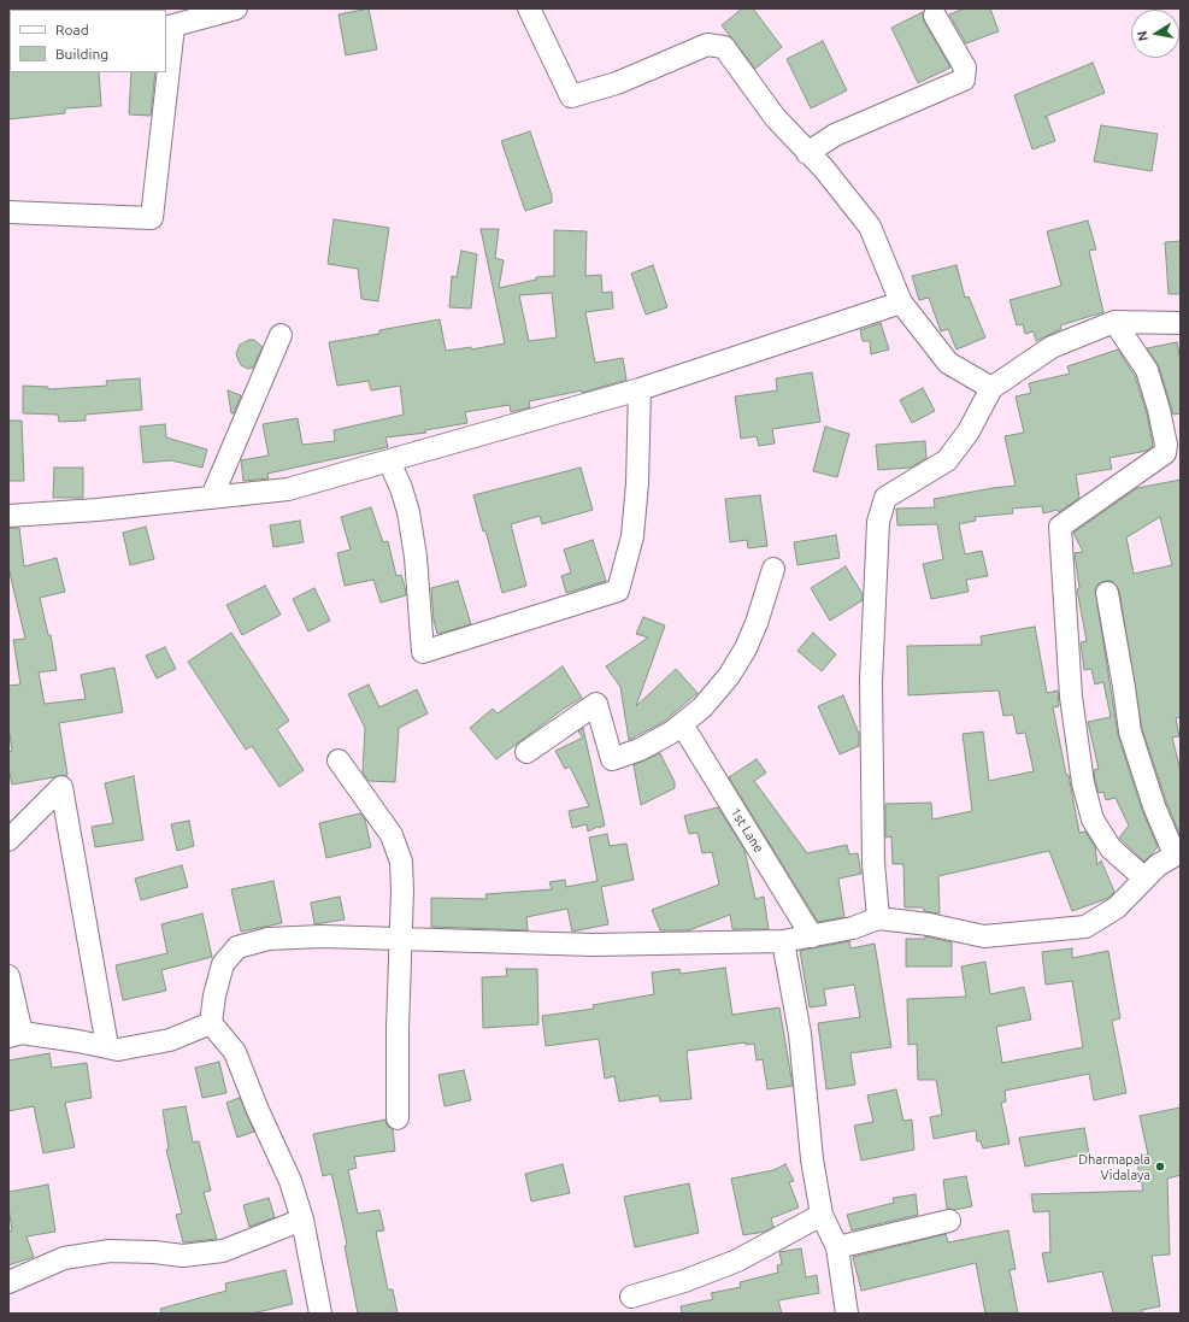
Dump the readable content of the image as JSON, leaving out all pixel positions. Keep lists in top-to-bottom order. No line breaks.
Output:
{"streets":{"street":["1st Lane"]},"places":["Dharmapala Vidalaya"],"legend":["Road","Building"],"north":"left"}
